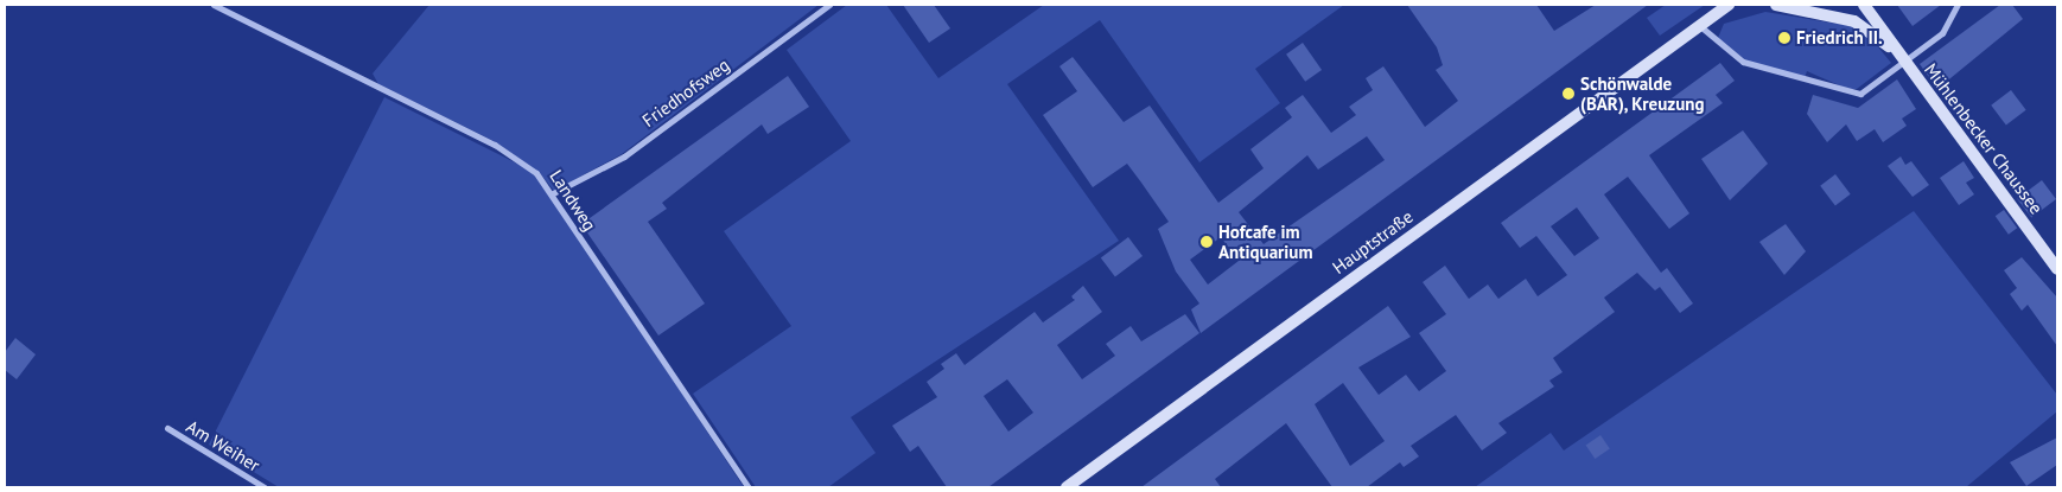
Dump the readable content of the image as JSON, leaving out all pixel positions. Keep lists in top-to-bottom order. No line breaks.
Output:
{"streets":{"main road":["Mühlenbecker Chaussee","Hauptstraße"],"street":["Friedhofsweg","Landweg","Am Weiher"]},"crossings":[["Friedhofsweg","Landweg"]],"places":["Friedrich II.","Schönwalde (BAR), Kreuzung","Hofcafe im Antiquarium"]}
